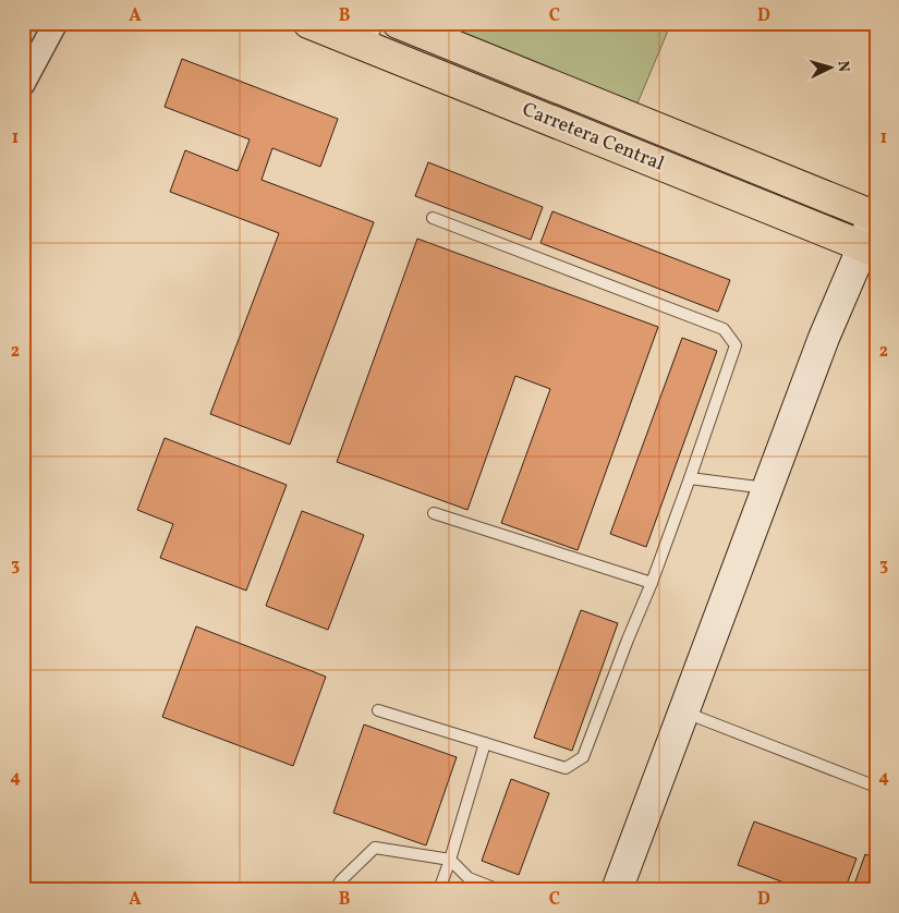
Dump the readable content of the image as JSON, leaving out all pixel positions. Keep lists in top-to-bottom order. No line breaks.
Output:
{"streets":{"highway":["Carretera Central"]},"north":"right","grid":{"columns":["A","B","C","D"],"rows":["1","2","3","4"]}}
